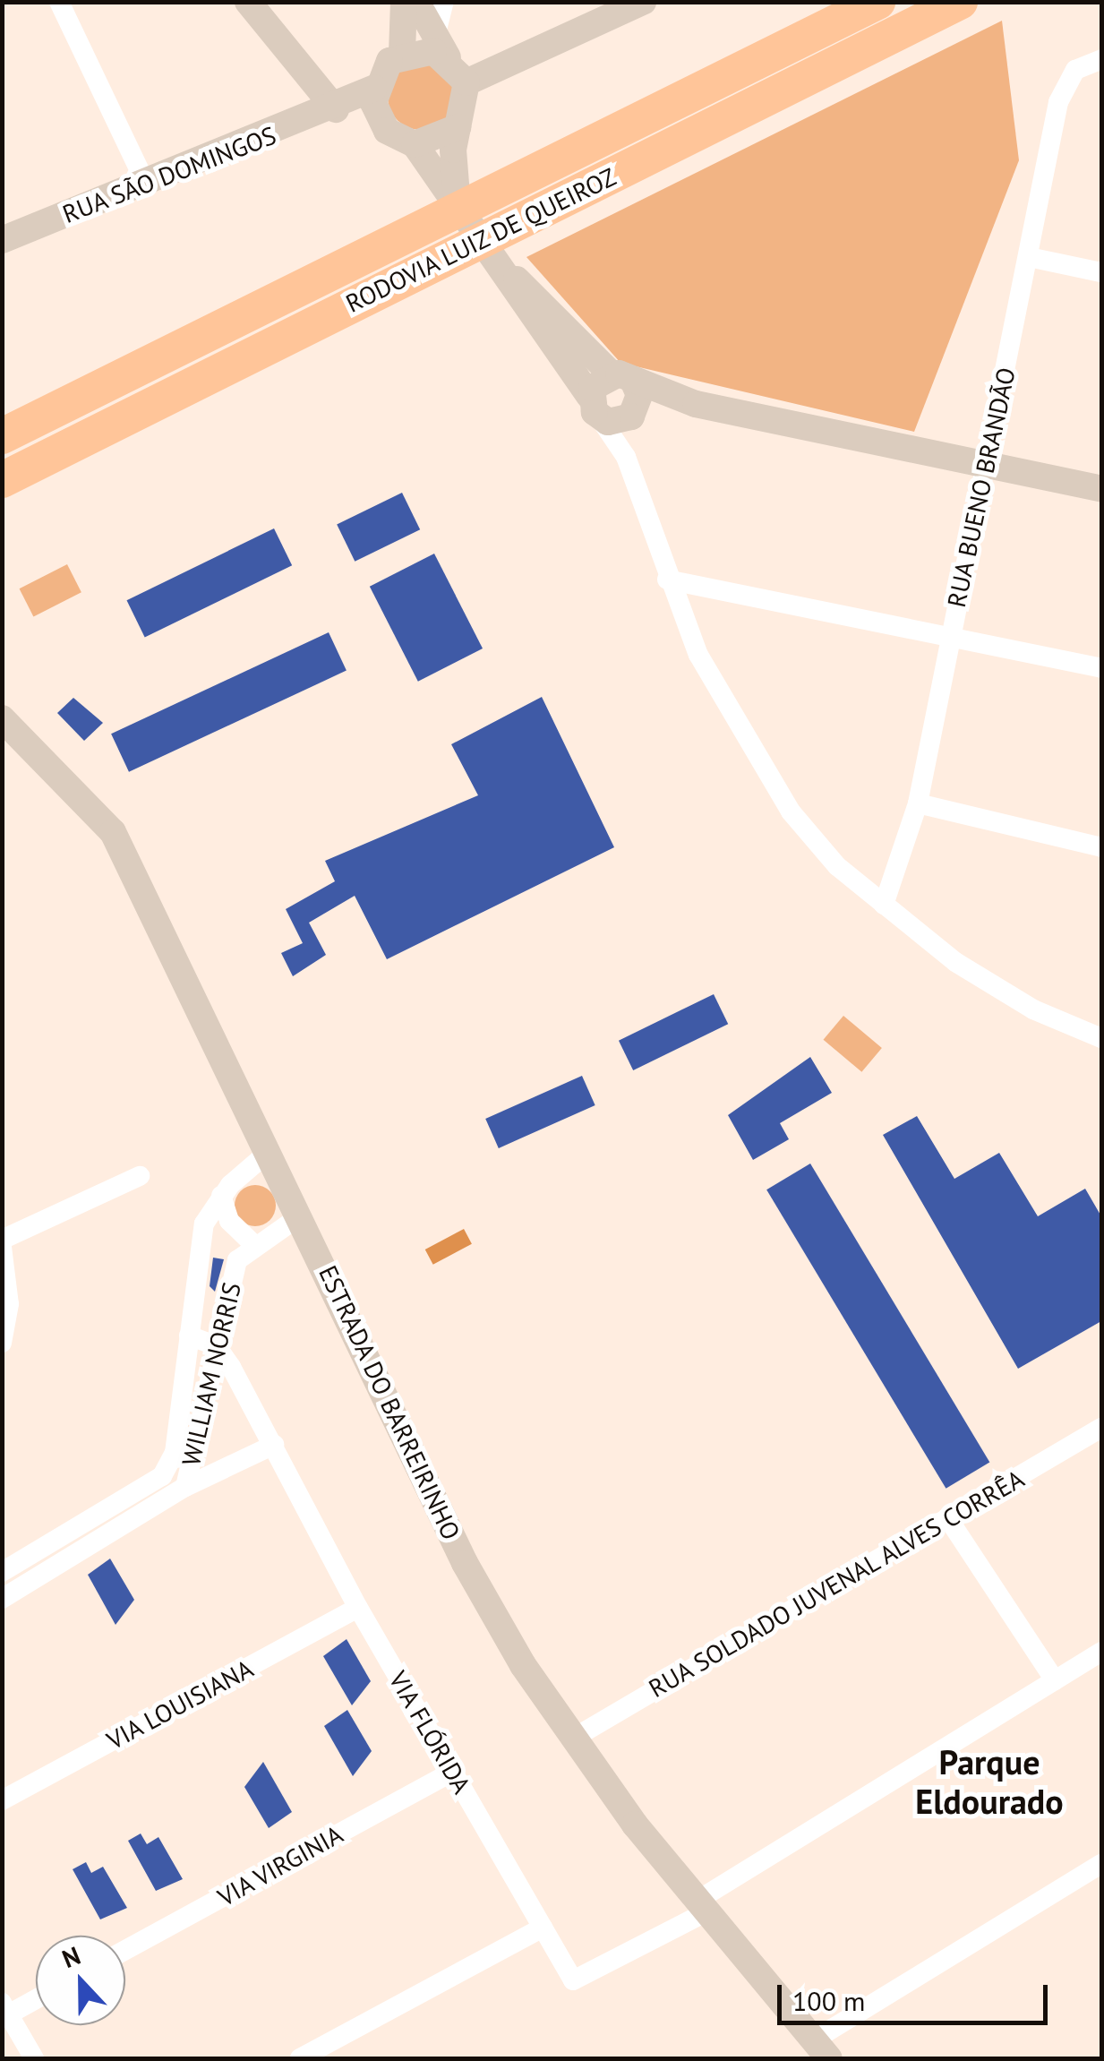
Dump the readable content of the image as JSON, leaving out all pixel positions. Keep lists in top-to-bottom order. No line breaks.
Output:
{"streets":{"highway":["RODOVIA LUIZ DE QUEIROZ"],"main road":["RUA SÃO DOMINGOS","ESTRADA DO BARREIRINHO"],"street":["RUA BUENO BRANDÃO","WILLIAM NORRIS","RUA SOLDADO JUVENAL ALVES CORRÊA","VIA LOUISIANA","VIA FLÓRIDA","VIA VIRGINIA"]},"crossings":[["WILLIAM NORRIS","VIA FLÓRIDA"],["ESTRADA DO BARREIRINHO","RUA SOLDADO JUVENAL ALVES CORRÊA"],["ESTRADA DO BARREIRINHO","VIA FLÓRIDA"],["VIA LOUISIANA","VIA FLÓRIDA"],["VIA FLÓRIDA","VIA VIRGINIA"]],"districts":["Parque Eldourado"],"scale_bar":"100 m","north":"top"}
